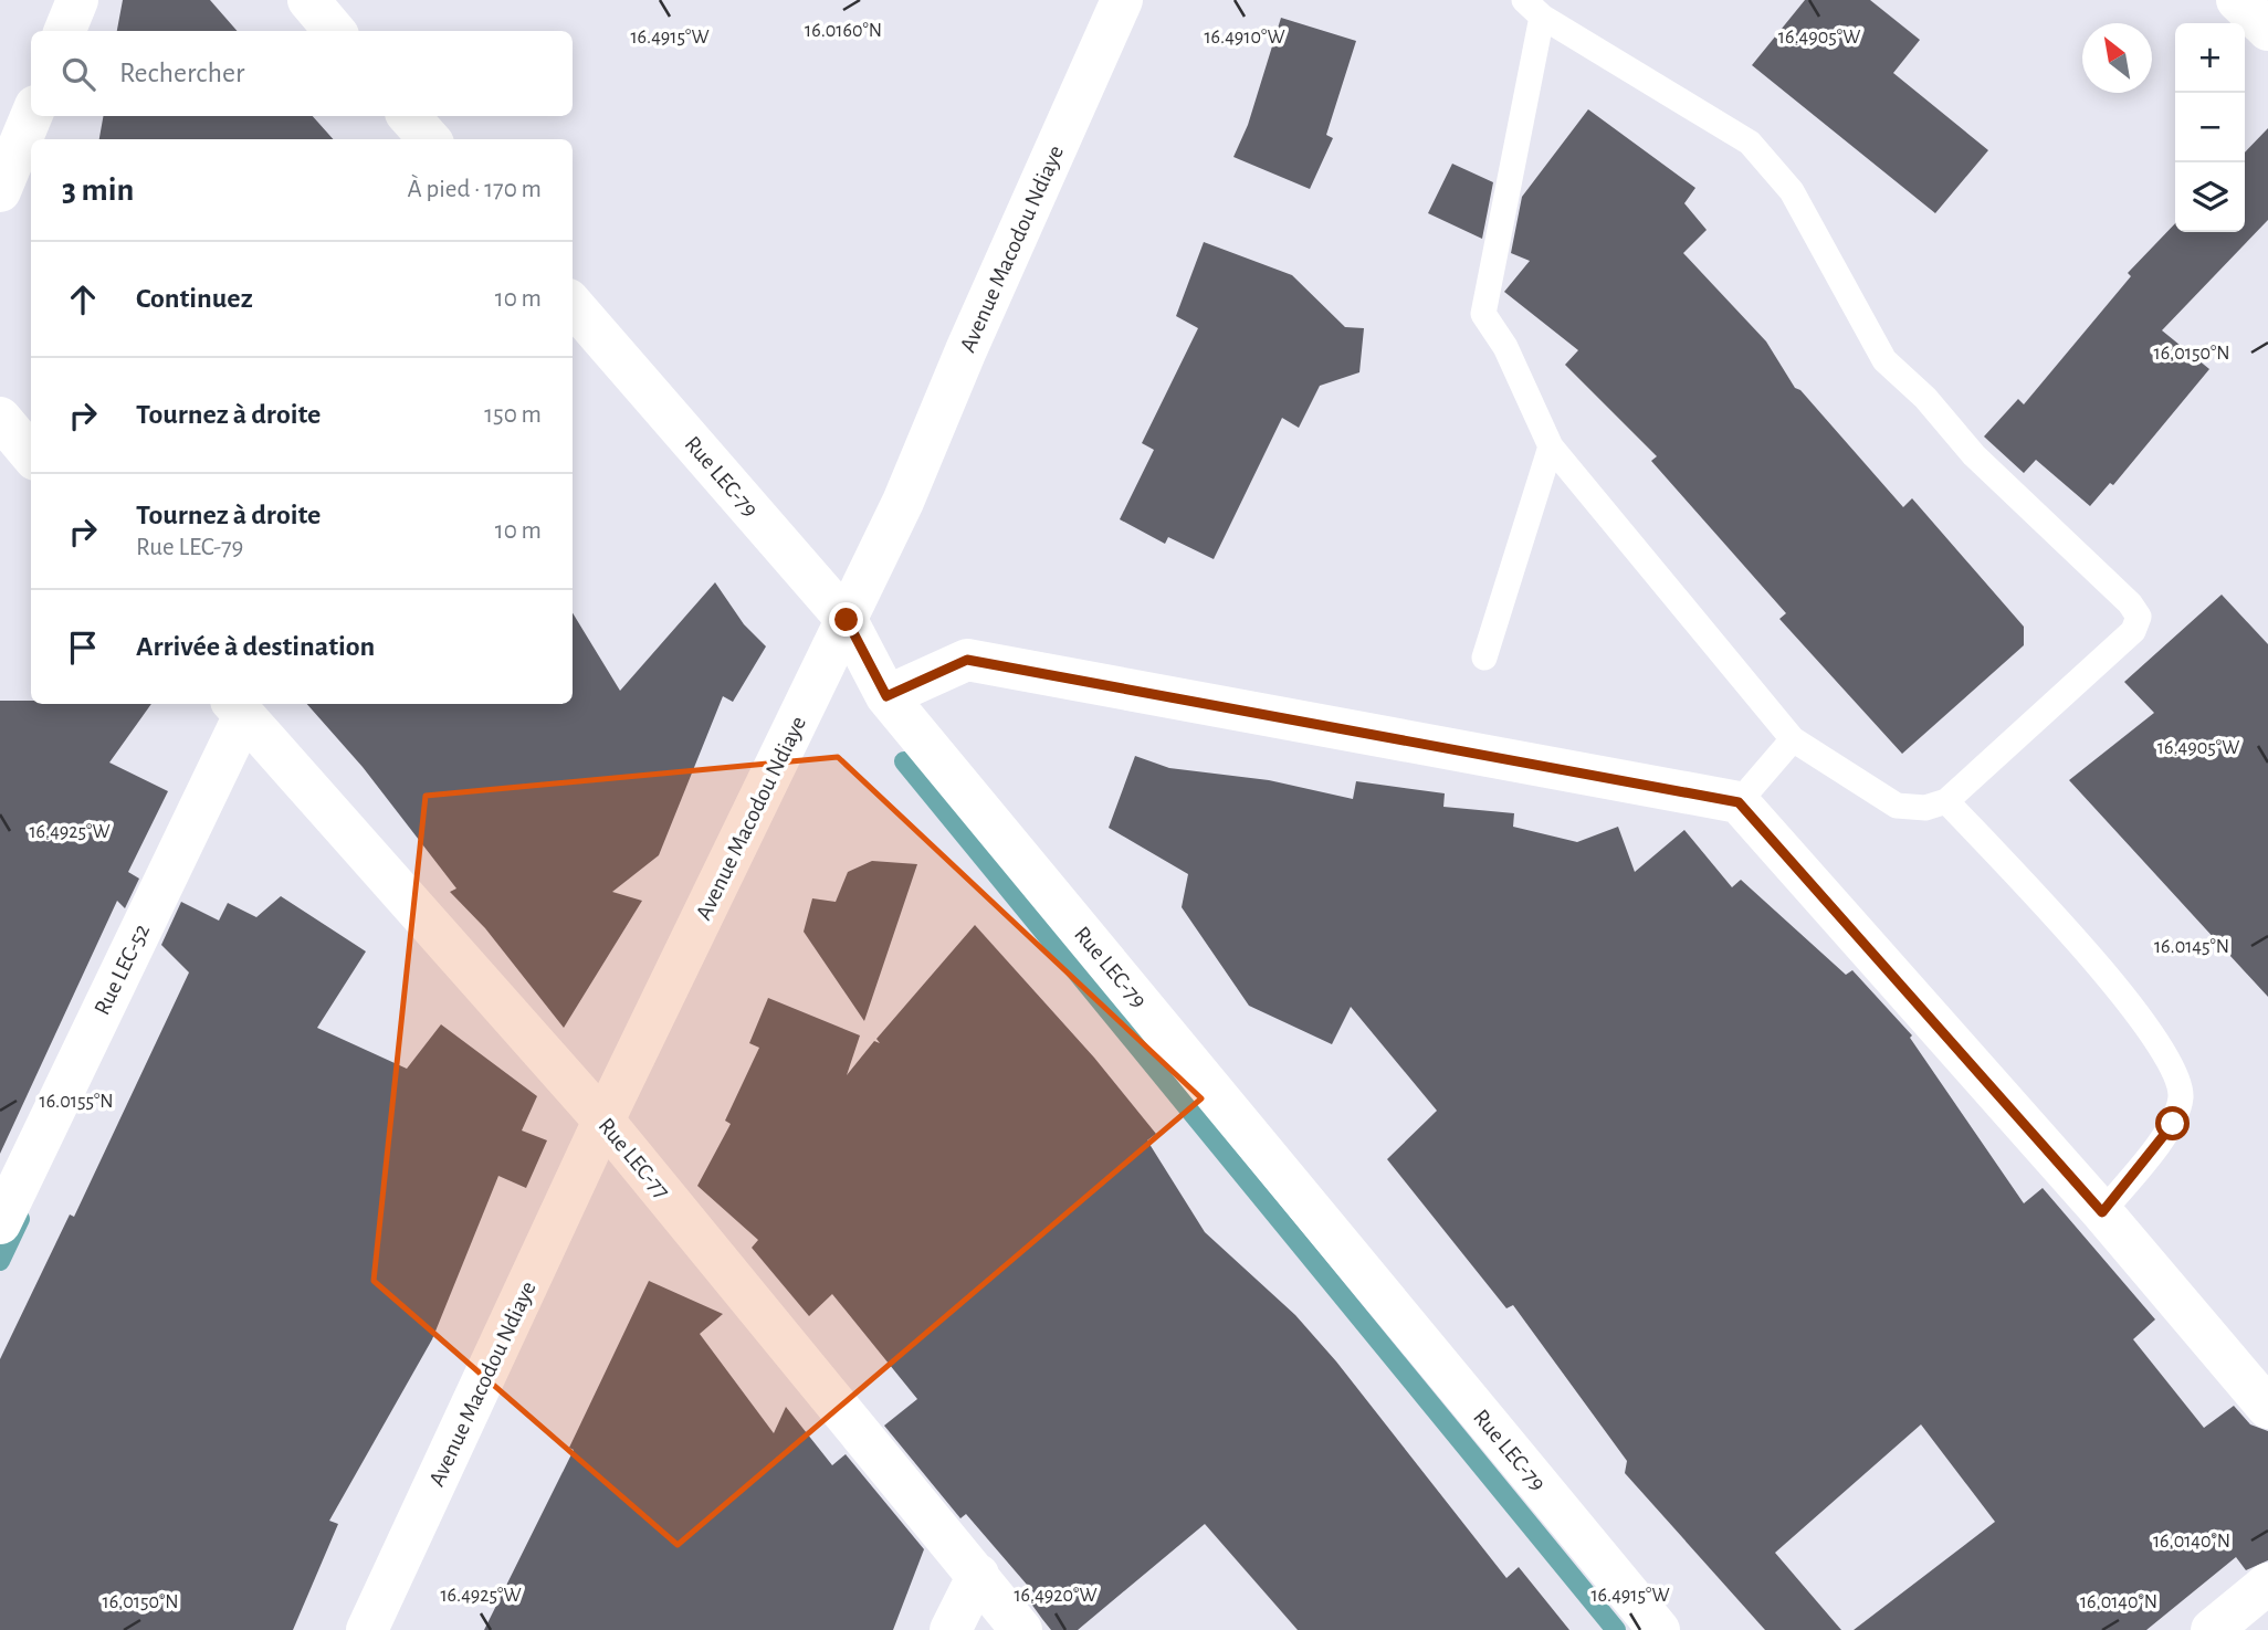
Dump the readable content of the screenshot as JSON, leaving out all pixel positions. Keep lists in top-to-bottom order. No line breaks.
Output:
{"streets":{"street":["Avenue Macodou Ndiaye","Rue LEC-79","Rue LEC-52","Rue LEC-77"]},"crossings":[["Avenue Macodou Ndiaye","Rue LEC-79"],["Avenue Macodou Ndiaye","Rue LEC-77"],["Rue LEC-52","Rue LEC-77"]],"north":"top left","page":{"map_buttons":["+","−"],"search":"Rechercher","heading":["3 min","À pied · 170 m"],"list":[["Continuez","10 m"],["Tournez à droite","150 m"],["Tournez à droite","Rue LEC-79","10 m"],"Arrivée à destination"]},"coordinates":["16.0160°N","16.4915°W","16.4910°W","16.4905°W","16.0150°N","16.4925°W","16.0145°N","16.0155°N","16.0140°N","16.4920°W"]}
